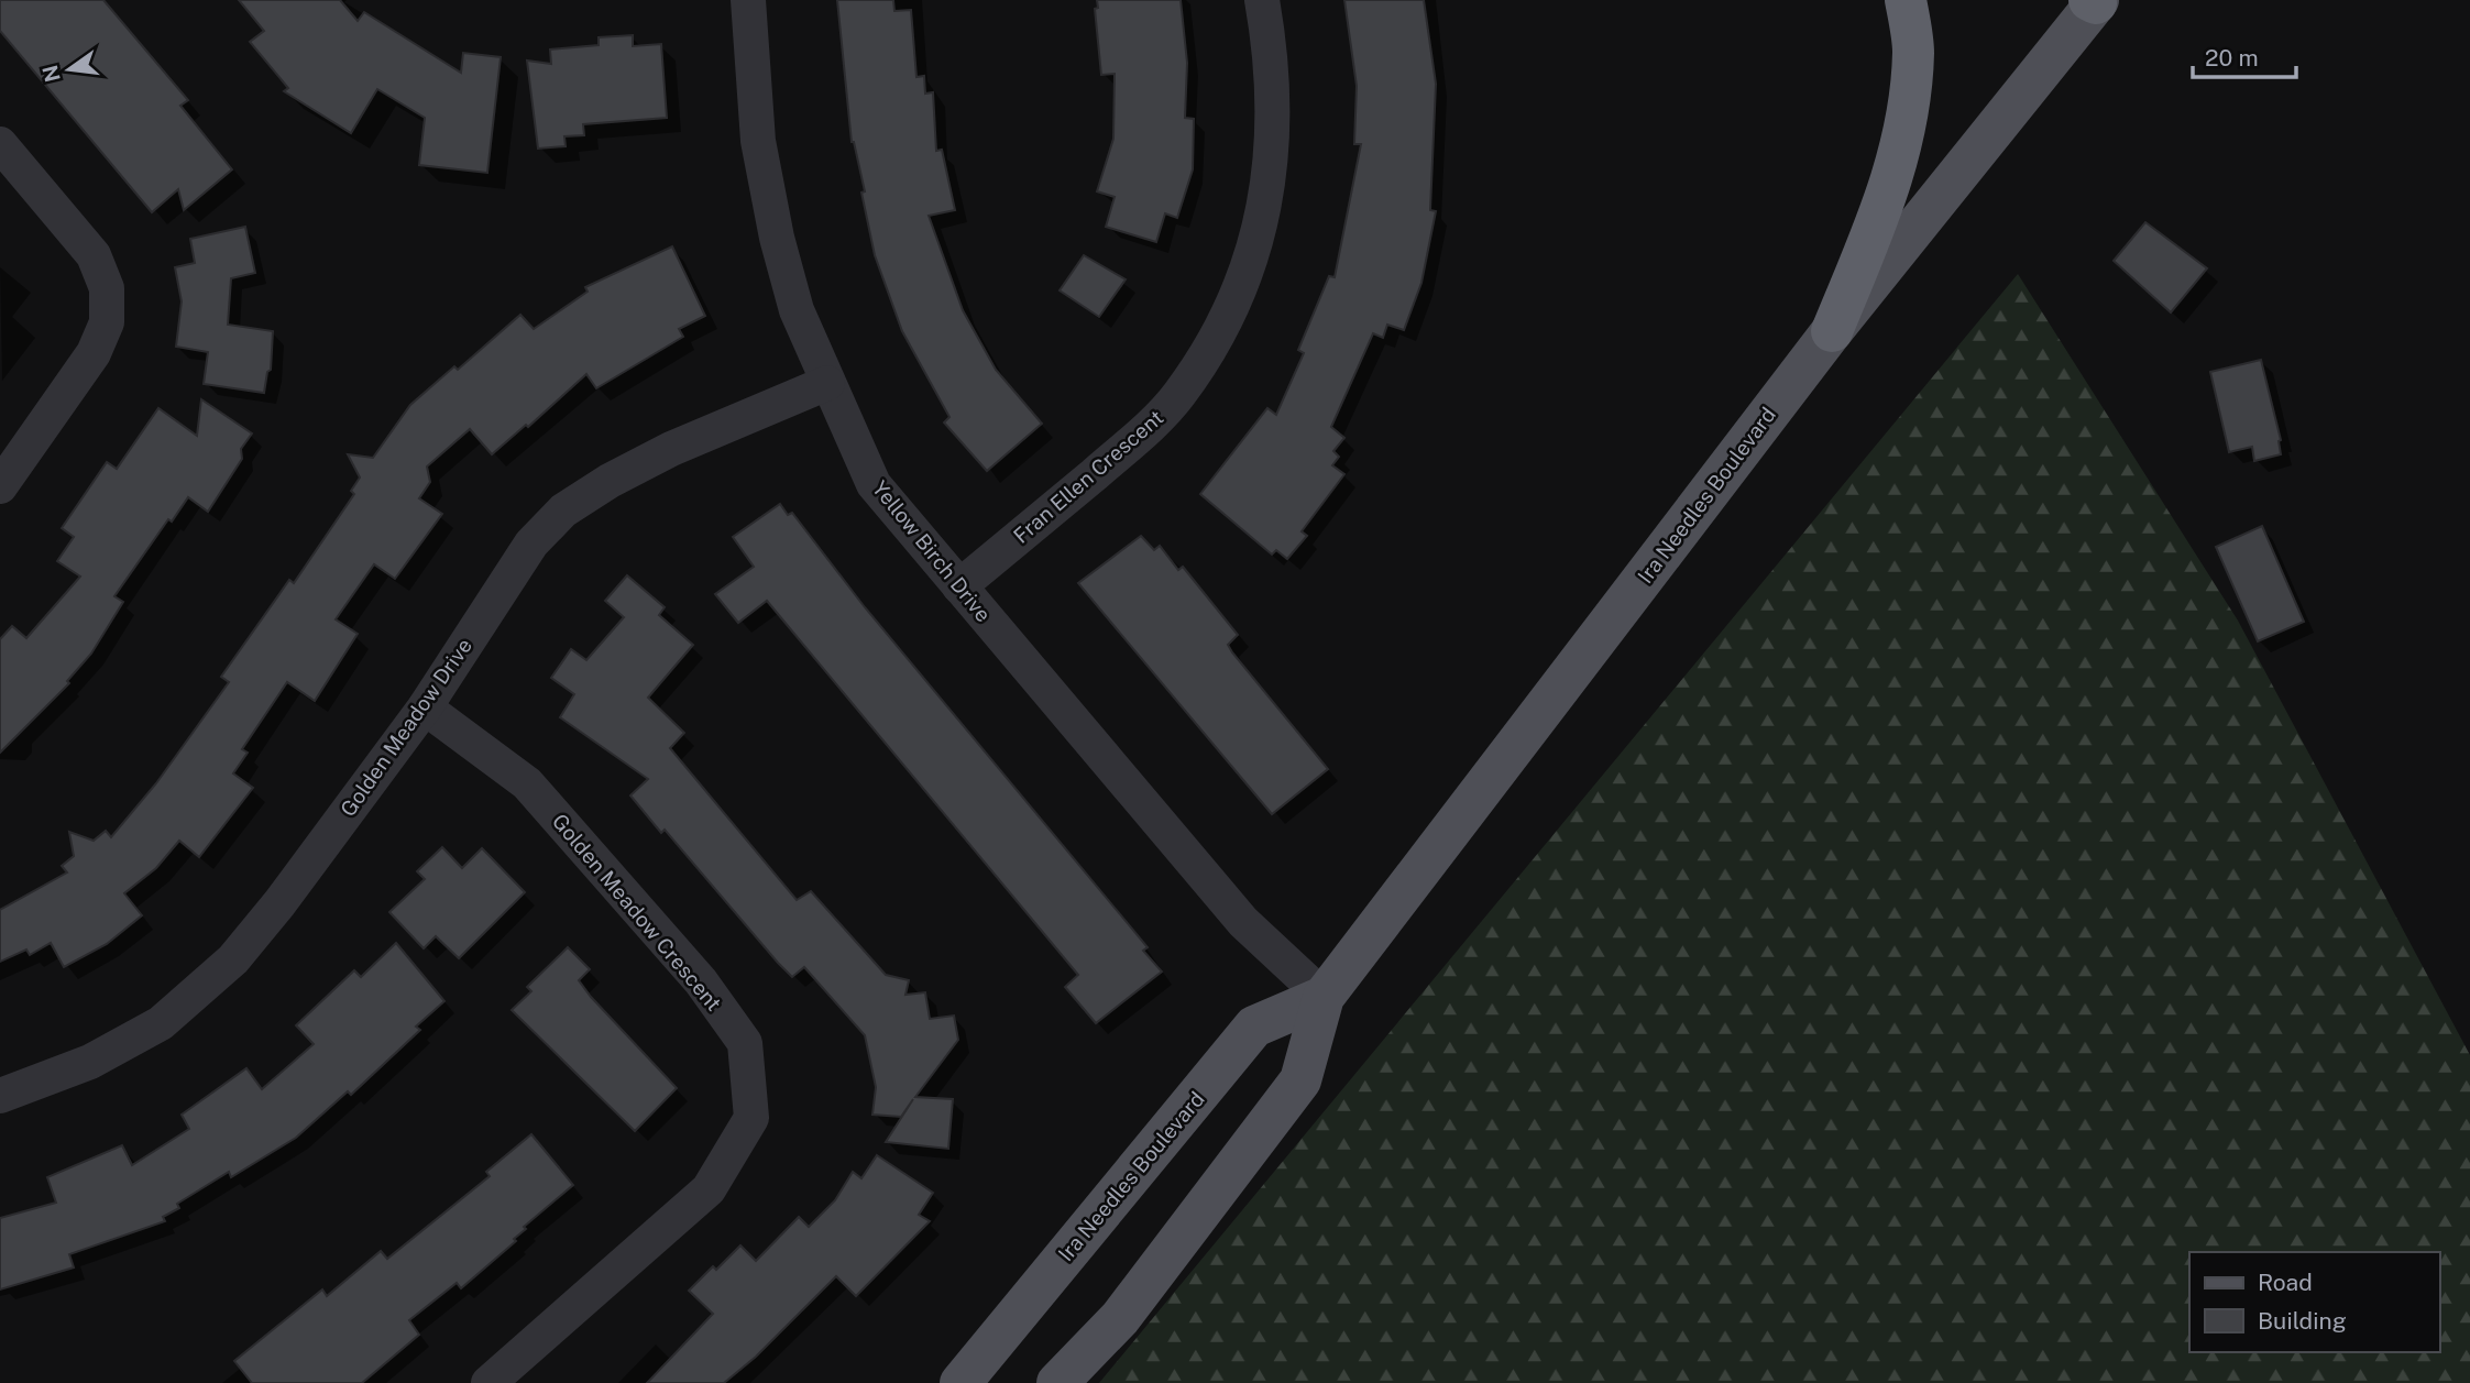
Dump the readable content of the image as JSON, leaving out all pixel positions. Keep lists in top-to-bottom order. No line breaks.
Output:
{"streets":{"main road":["Ira Needles Boulevard"],"street":["Fran Ellen Crescent","Yellow Birch Drive","Golden Meadow Drive","Golden Meadow Crescent"]},"crossings":[["Fran Ellen Crescent","Yellow Birch Drive"],["Ira Needles Boulevard","Yellow Birch Drive"],["Yellow Birch Drive","Golden Meadow Drive"],["Golden Meadow Drive","Golden Meadow Crescent"]],"legend":["Road","Building"],"scale_bar":"20 m","north":"left"}
